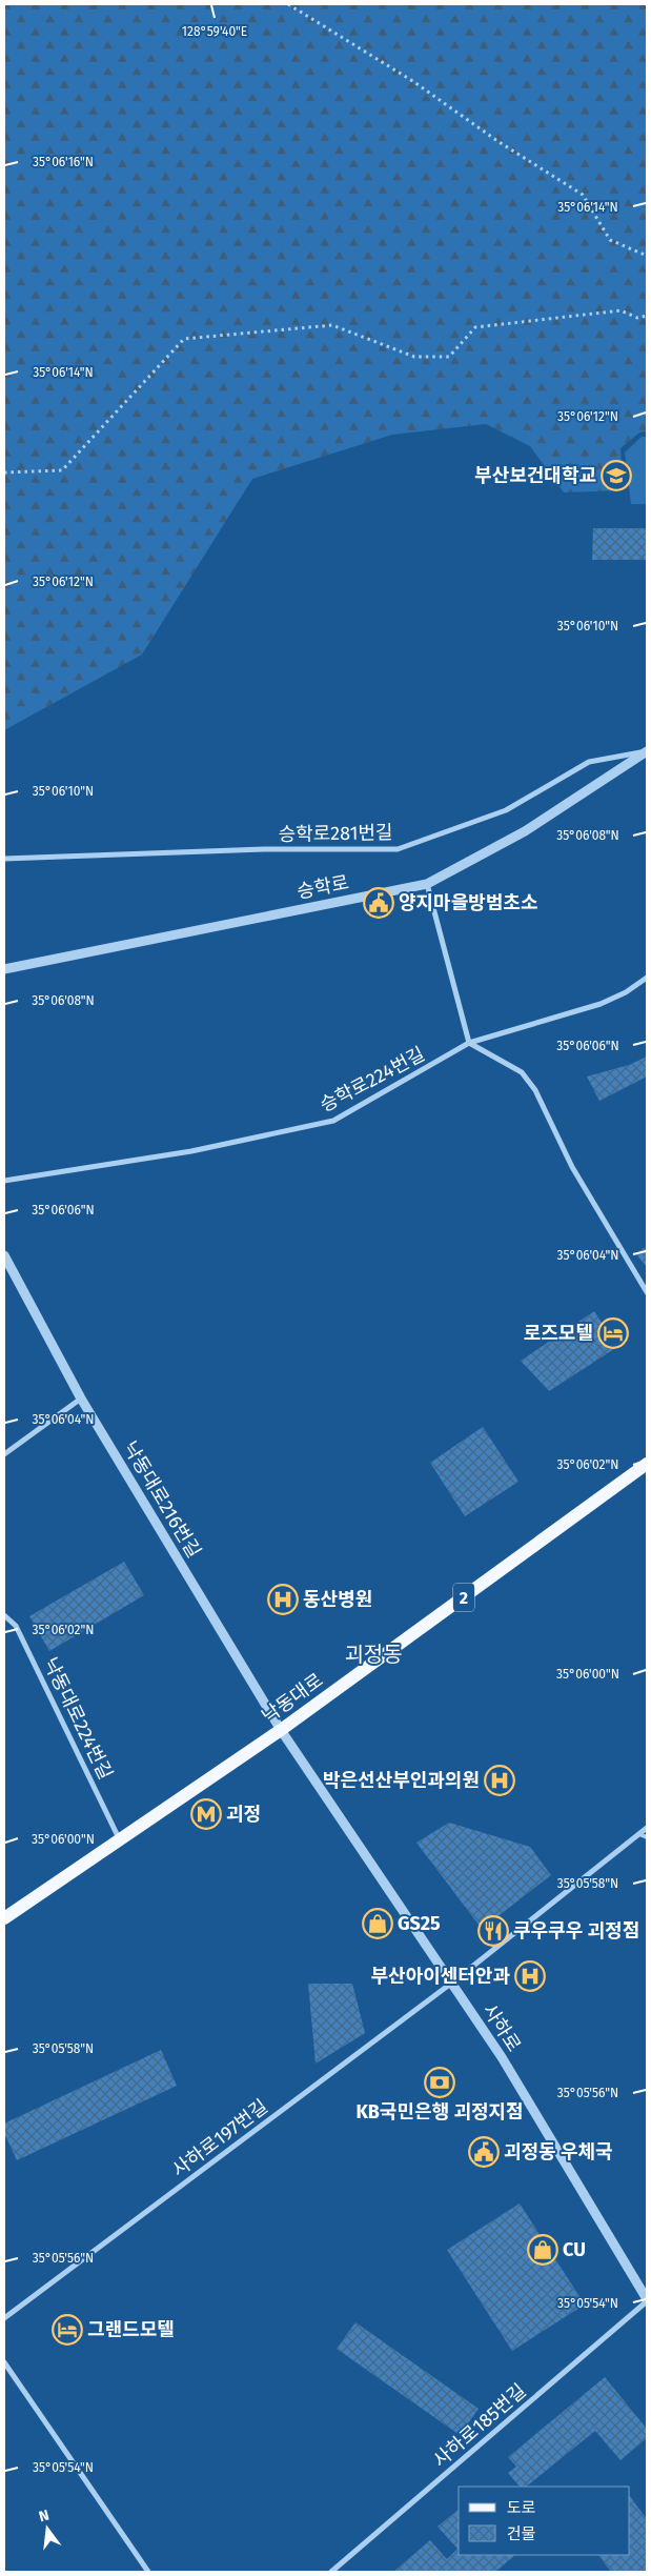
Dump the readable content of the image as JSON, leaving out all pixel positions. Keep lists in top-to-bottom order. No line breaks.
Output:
{"streets":{"main road":["2","낙동대로"],"street":["승학로281번길","승학로","승학로224번길","낙동대로216번길","낙동대로224번길","사하로","사하로197번길","사하로185번길"]},"crossings":[["승학로281번길","승학로"],["낙동대로216번길","낙동대로"],["낙동대로216번길","사하로"],["낙동대로","낙동대로224번길"],["낙동대로","사하로"],["사하로","사하로197번길"],["사하로","사하로185번길"]],"districts":["괴정동"],"places":{"school or university":["부산보건대학교"],"public building":["양지마을방범초소","괴정동 우체국"],"hotel":["로즈모텔","그랜드모텔"],"hospital":["동산병원","박은선산부인과의원","부산아이센터안과"],"metro station":["괴정"],"shop":["GS25","CU"],"restaurant":["쿠우쿠우 괴정점"],"bank":["KB국민은행 괴정지점"]},"legend":["도로","건물"],"north":"top","coordinates":["128°59'40\"E","35°06'16\"N","35°06'14\"N","35°06'12\"N","35°06'10\"N","35°06'08\"N","35°06'06\"N","35°06'04\"N","35°06'02\"N","35°06'00\"N","35°05'58\"N","35°05'56\"N","35°05'54\"N"]}
